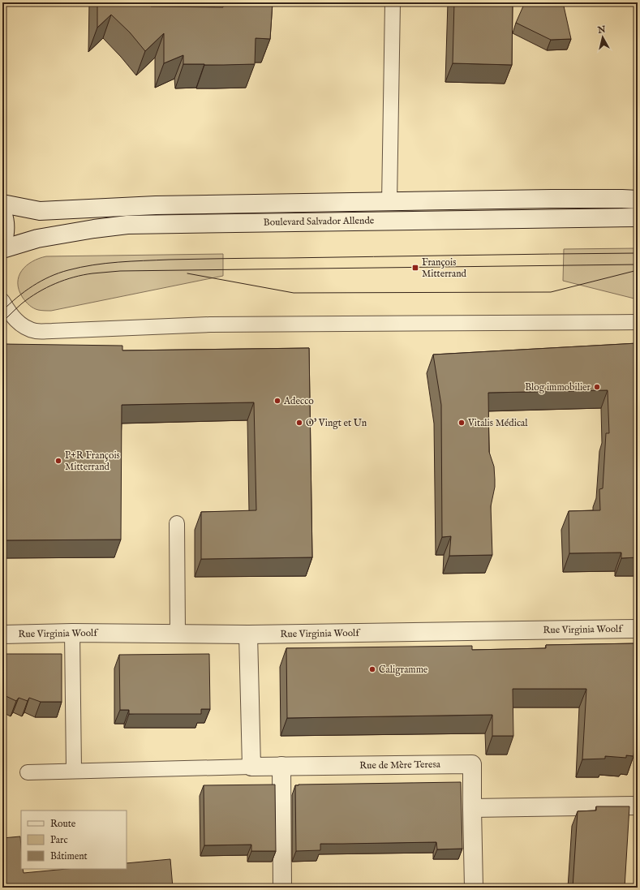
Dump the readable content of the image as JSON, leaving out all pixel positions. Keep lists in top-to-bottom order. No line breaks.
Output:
{"streets":{"street":["Boulevard Salvador Allende","Rue Virginia Woolf","Rue de Mère Teresa"]},"places":{"transit":["François Mitterrand"],"other":["Blog immobilier","Adecco","O' Vingt et Un","Vitalis Médical","P+R François Mitterrand","Caligramme"]},"legend":["Route","Parc","Bâtiment"],"north":"top"}
